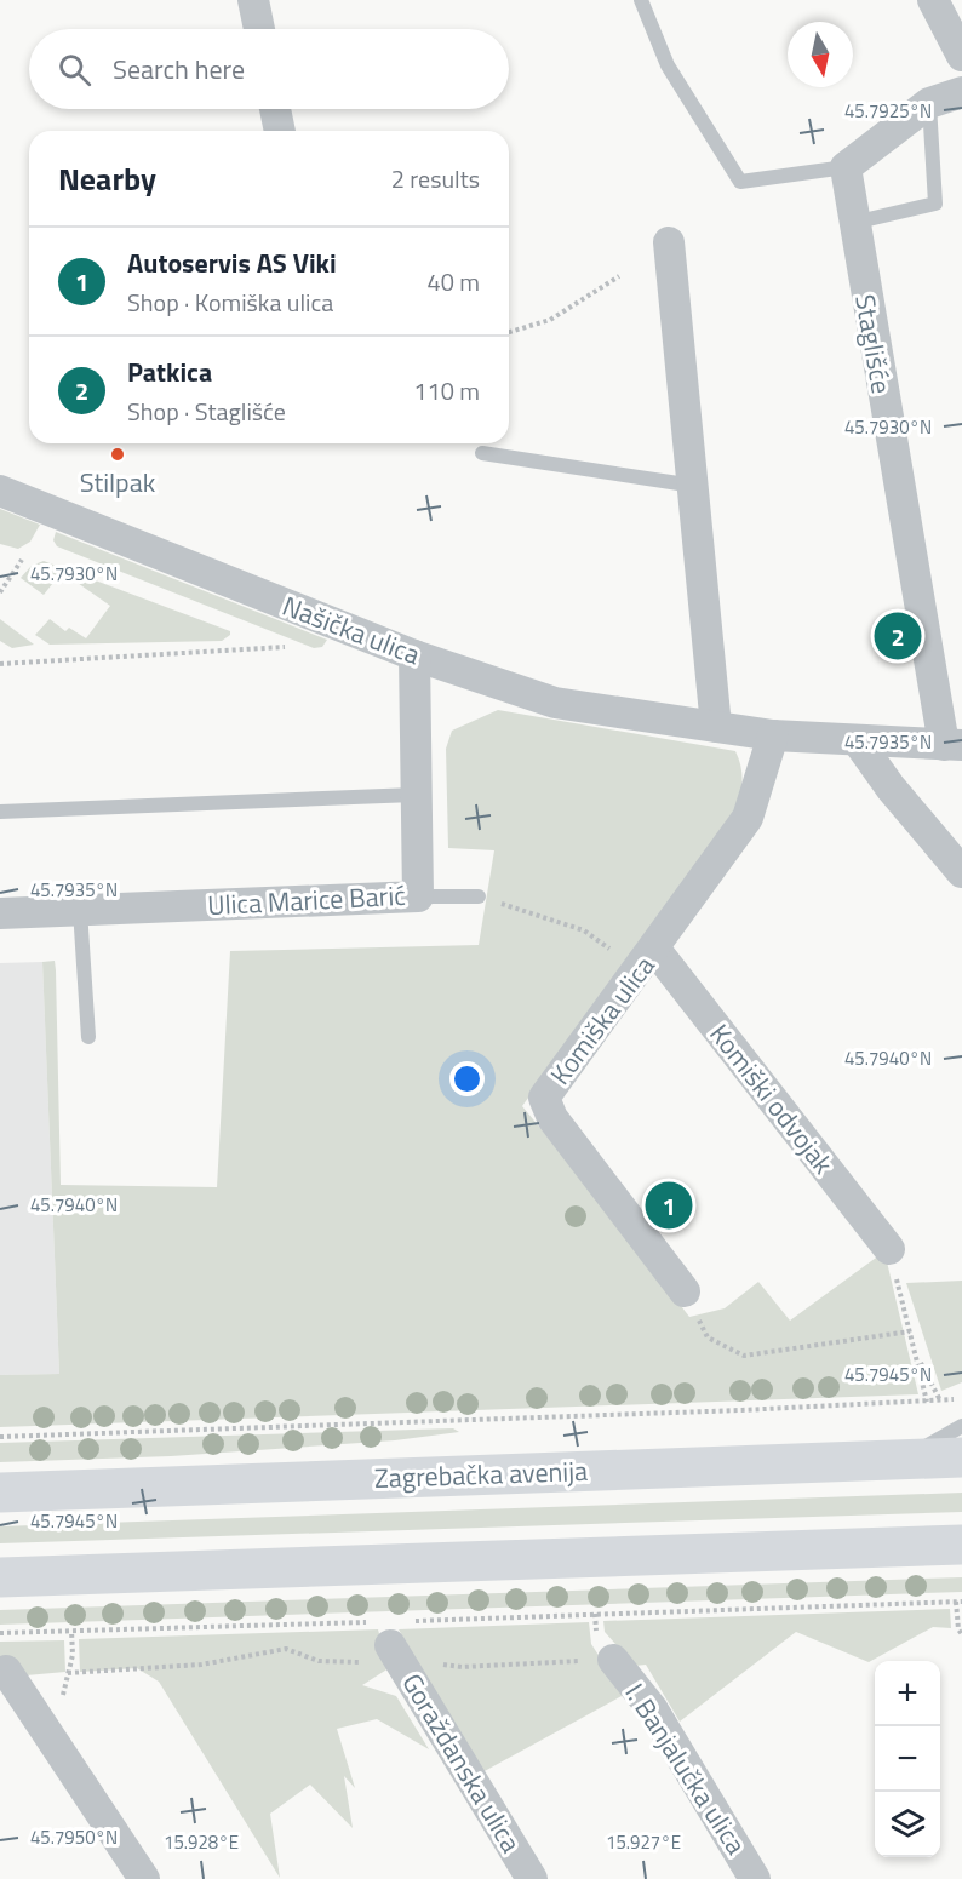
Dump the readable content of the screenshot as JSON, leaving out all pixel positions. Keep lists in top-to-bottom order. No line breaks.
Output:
{"streets":{"main road":["Zagrebačka avenija"],"street":["Staglišće","Našička ulica","Ulica Marice Barić","Komiška ulica","Komiški odvojak","Goraždanska ulica","I. Banjalučka ulica"]},"crossings":[["Staglišće","Našička ulica"],["Našička ulica","Ulica Marice Barić"],["Našička ulica","Komiška ulica"],["Komiška ulica","Komiški odvojak"]],"places":["Stilpak"],"north":"bottom","page":{"search":"Search here","heading":["Nearby","2 results"],"list":[{"mark":"1","name":"Autoservis AS Viki","note":"Shop · Komiška ulica","value":"40 m"},{"mark":"2","name":"Patkica","note":"Shop · Staglišće","value":"110 m"}],"pins":["2","1"],"map_buttons":["+","−"]},"coordinates":["45.7925°N","45.7930°N","45.7935°N","45.7940°N","45.7945°N","45.7950°N","15.928°E","15.927°E"]}
